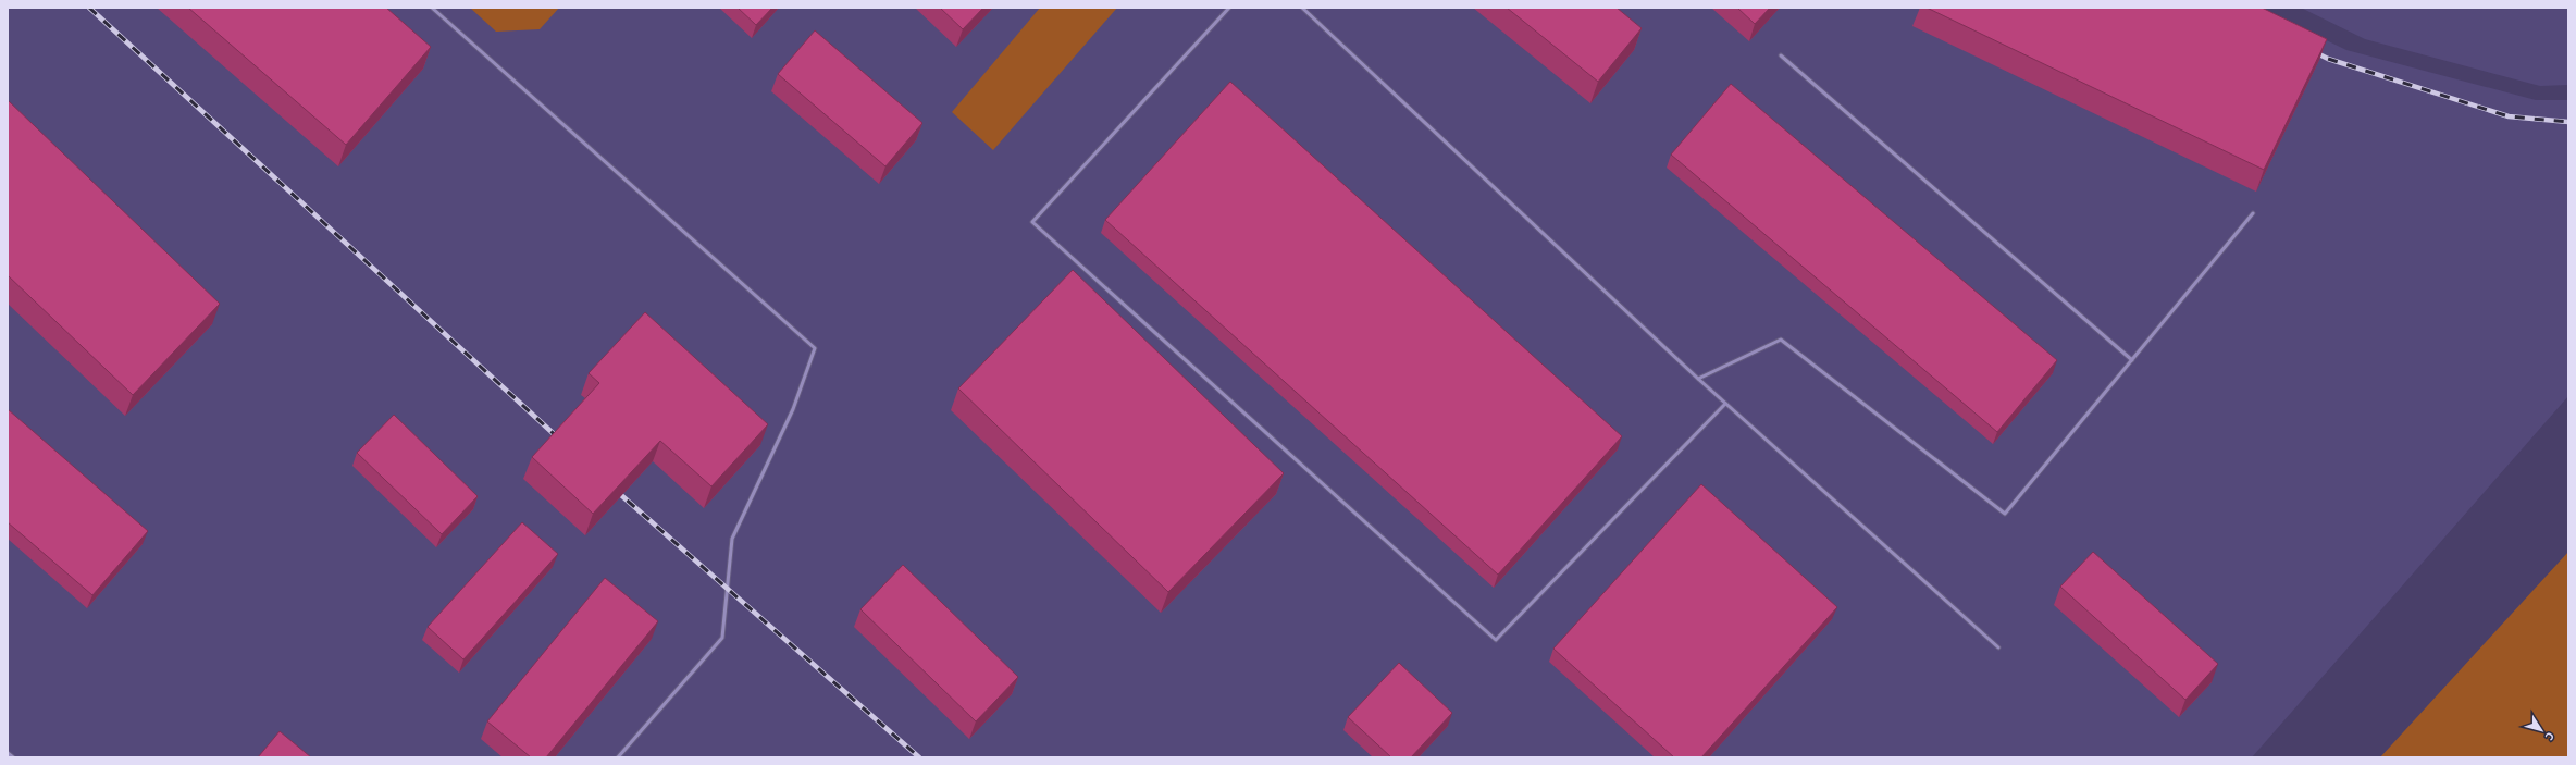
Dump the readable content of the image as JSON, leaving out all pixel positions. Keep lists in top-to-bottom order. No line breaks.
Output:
{"north":"bottom right"}
